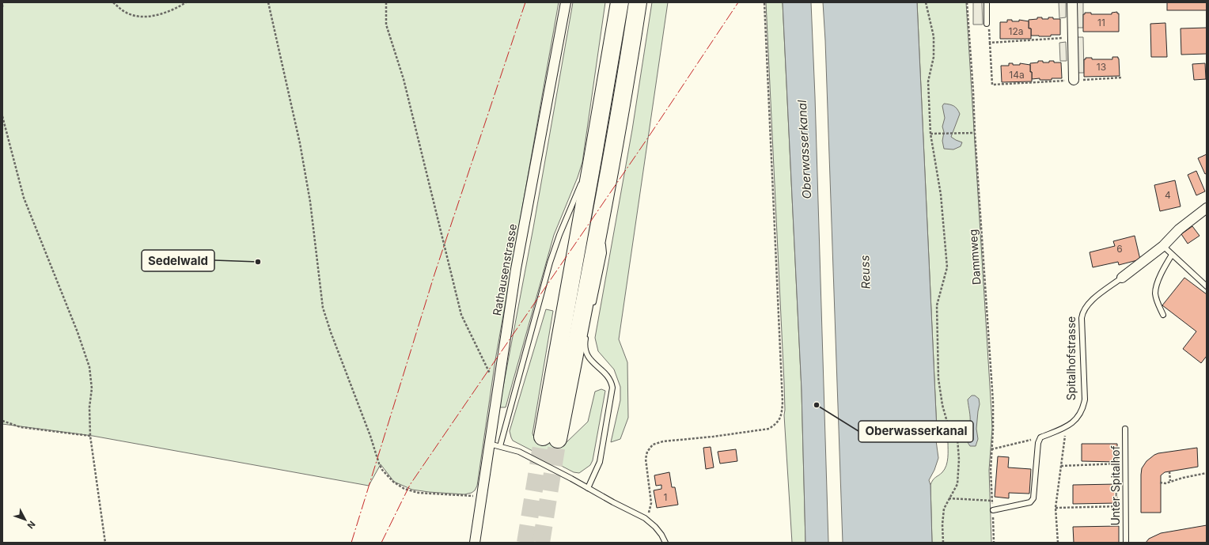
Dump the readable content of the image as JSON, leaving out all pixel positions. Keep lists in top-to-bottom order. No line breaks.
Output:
{"streets":{"street":["Rathausenstrasse","Spitalhofstrasse"],"lane":["Unter-Spitalhof"],"path":["Dammweg"]},"water":["Oberwasserkanal","Reuss"],"places":["Sedelwald","Oberwasserkanal"],"house_numbers":["11","12a","13","14a","4","6","1"],"north":"bottom right"}
